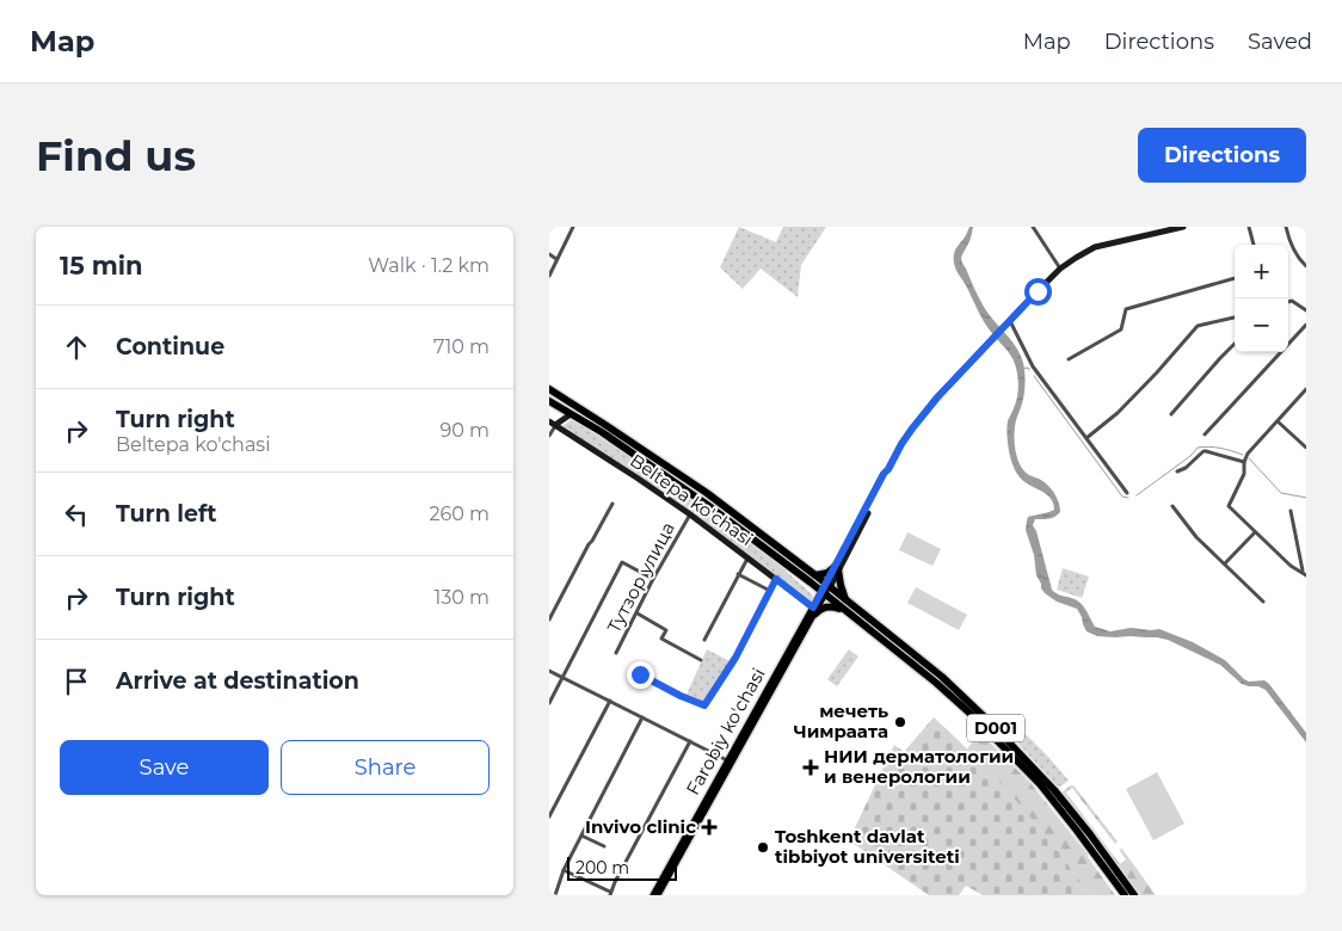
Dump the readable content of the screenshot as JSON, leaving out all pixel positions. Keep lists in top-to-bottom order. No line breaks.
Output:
{"streets":{"highway":["D001"],"main road":["Beltepa ko'chasi","Farobiy ko'chasi"],"street":["Тутзор улица"]},"crossings":[["Beltepa ko'chasi","Тутзор улица"],["Beltepa ko'chasi","Farobiy ko'chasi"],["D001","Farobiy ko'chasi"]],"places":{"other":["мечеть Чимраата","Toshkent davlat tibbiyot universiteti"],"health":["НИИ дерматологии и венерологии","Invivo clinic"]},"scale_bar":"200 m","page":{"header":"Map","nav":["Map","Directions","Saved"],"buttons":["Directions",["Save","Share"]],"title":"Find us","heading":["15 min","Walk · 1.2 km"],"map_buttons":["+","−"],"list":[["Continue","710 m"],["Turn right","Beltepa ko'chasi","90 m"],["Turn left","260 m"],["Turn right","130 m"],"Arrive at destination"],"scale":"200 m"}}
